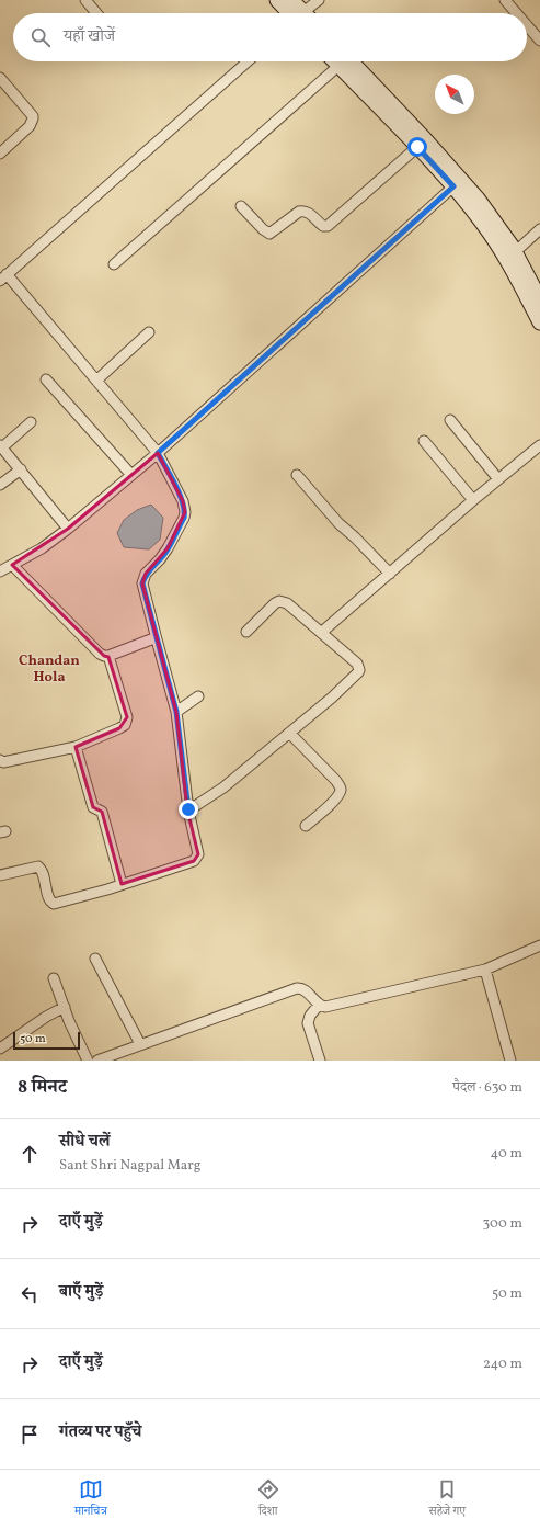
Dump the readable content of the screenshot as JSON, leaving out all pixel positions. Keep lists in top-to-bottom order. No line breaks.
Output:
{"districts":["Chandan Hola"],"scale_bar":"50 m","north":"top left","page":{"search":"यहाँ खोजें","scale":"50 m","heading":["8 मिनट","पैदल · 630 m"],"list":[["सीधे चलें","Sant Shri Nagpal Marg","40 m"],["दाएँ मुड़ें","300 m"],["बाएँ मुड़ें","50 m"],["दाएँ मुड़ें","240 m"],"गंतव्य पर पहुँचे"],"nav":["मानचित्र","दिशा","सहेजे गए"]}}
